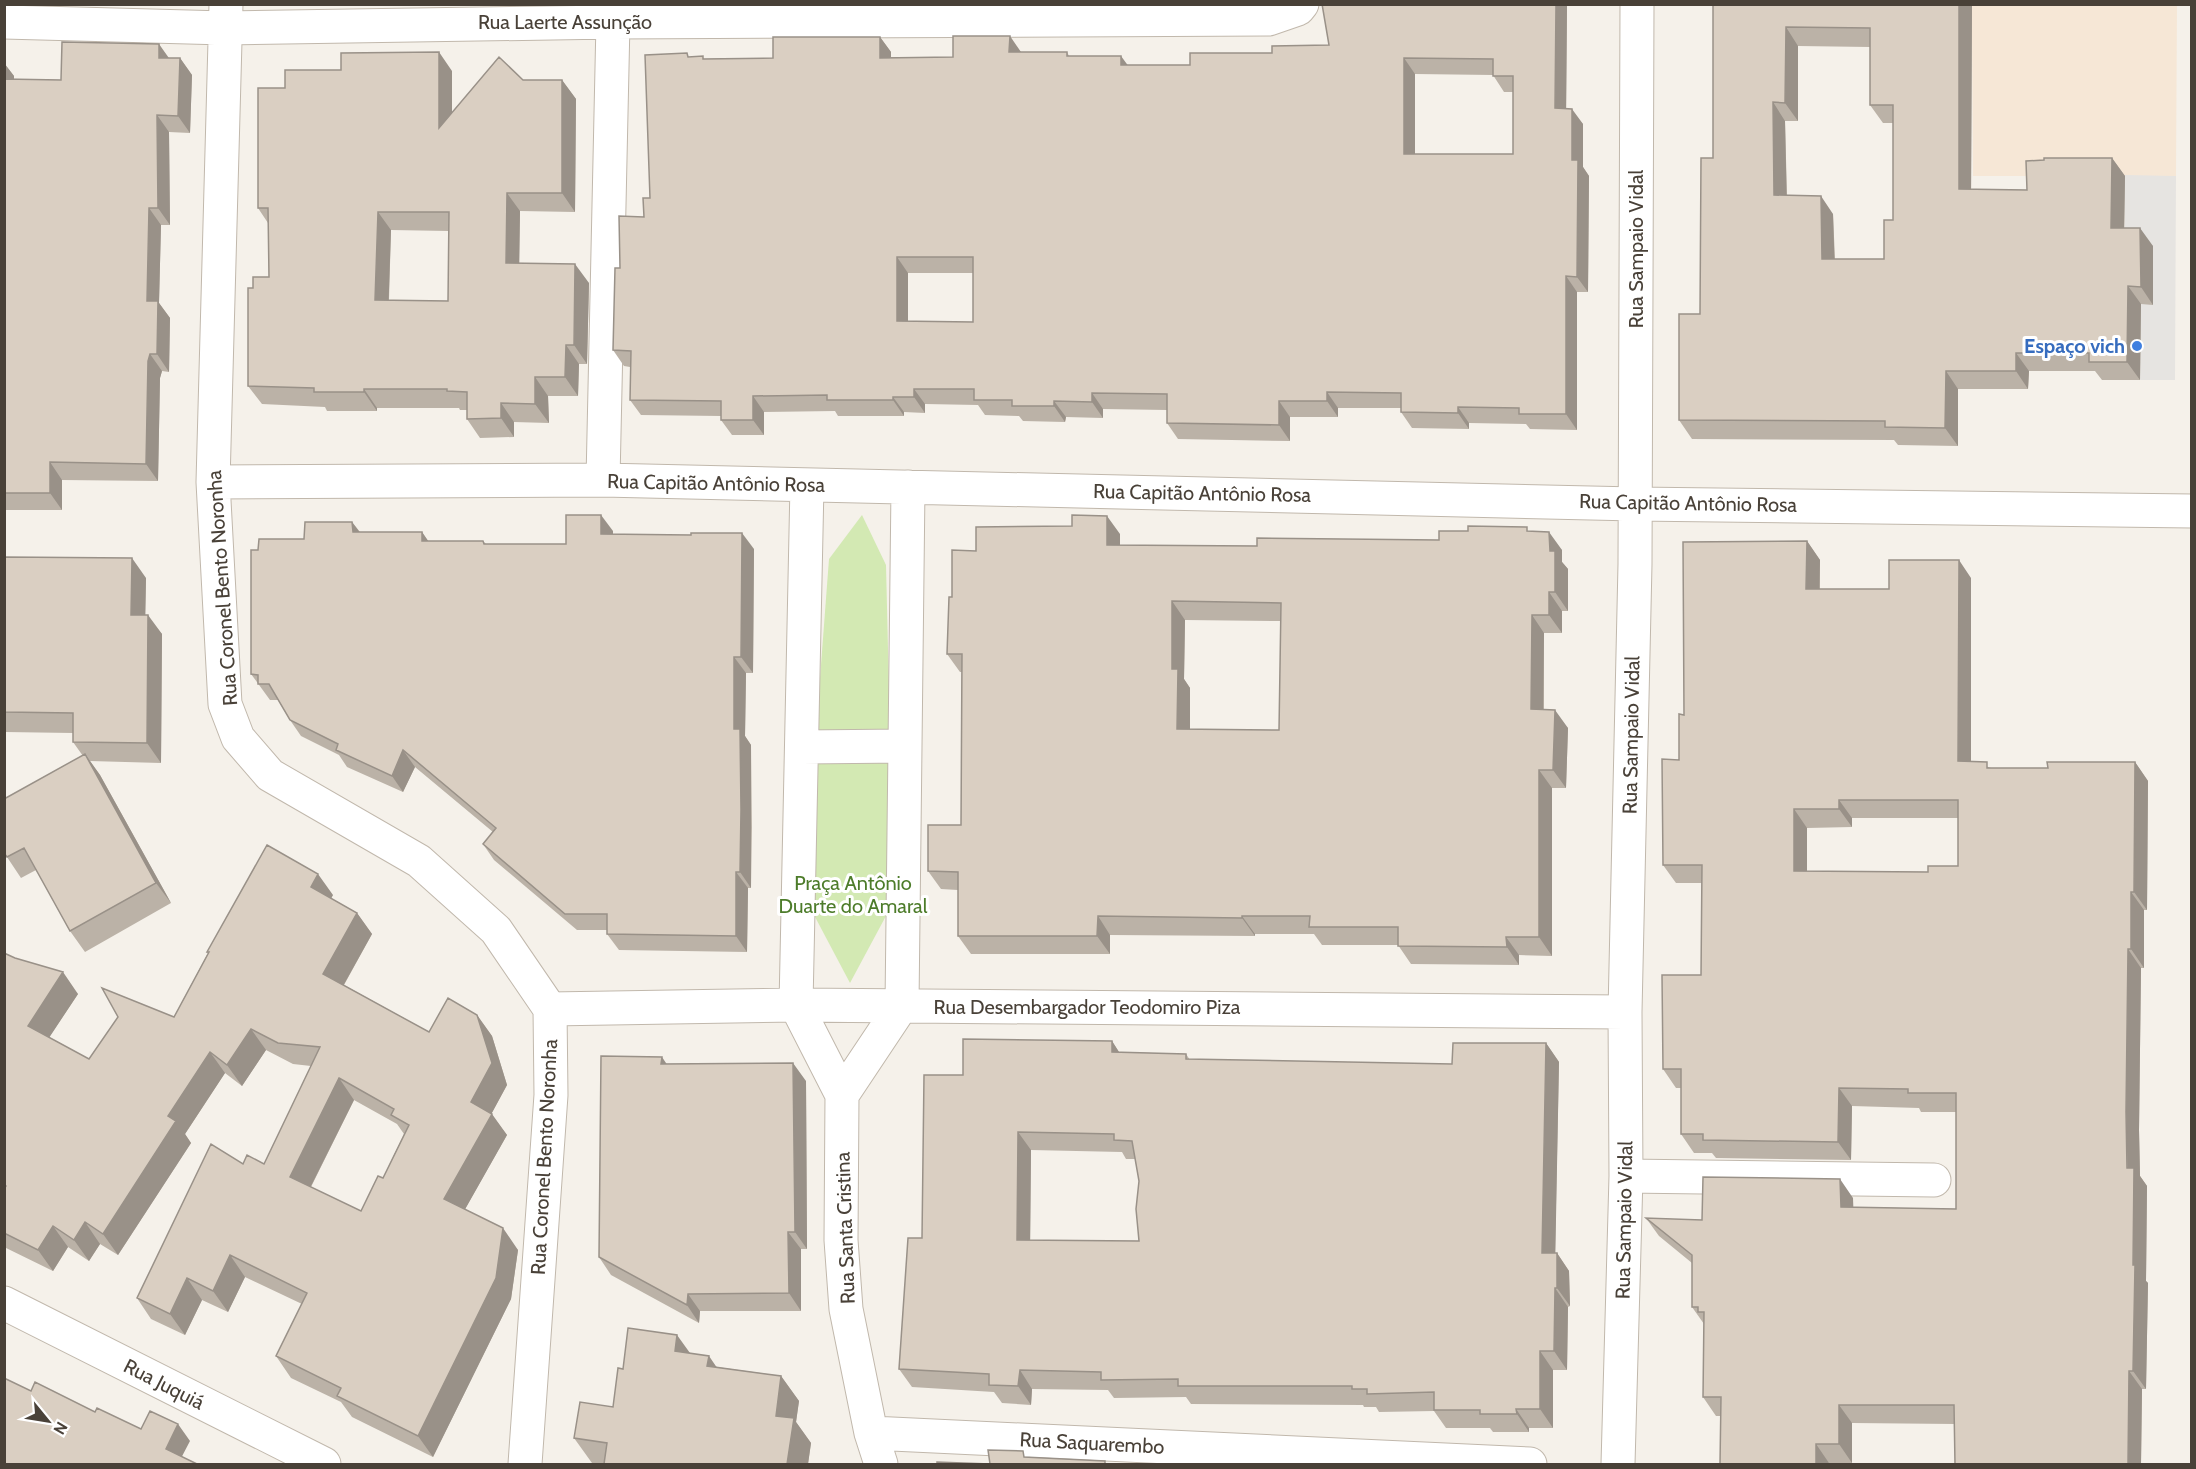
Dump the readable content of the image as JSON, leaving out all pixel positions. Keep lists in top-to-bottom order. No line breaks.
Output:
{"streets":{"street":["Rua Laerte Assunção","Rua Sampaio Vidal","Rua Capitão Antônio Rosa","Rua Coronel Bento Noronha","Rua Desembargador Teodomiro Piza","Rua Santa Cristina","Rua Juquiá","Rua Saquarembo"]},"crossings":[["Rua Laerte Assunção","Rua Coronel Bento Noronha"],["Rua Sampaio Vidal","Rua Capitão Antônio Rosa"],["Rua Sampaio Vidal","Rua Desembargador Teodomiro Piza"],["Rua Capitão Antônio Rosa","Rua Coronel Bento Noronha"],["Rua Coronel Bento Noronha","Rua Desembargador Teodomiro Piza"],["Rua Desembargador Teodomiro Piza","Rua Santa Cristina"],["Rua Santa Cristina","Rua Saquarembo"]],"parks":["Praça Antônio Duarte do Amaral"],"places":["Espaço vich"],"north":"bottom right"}
